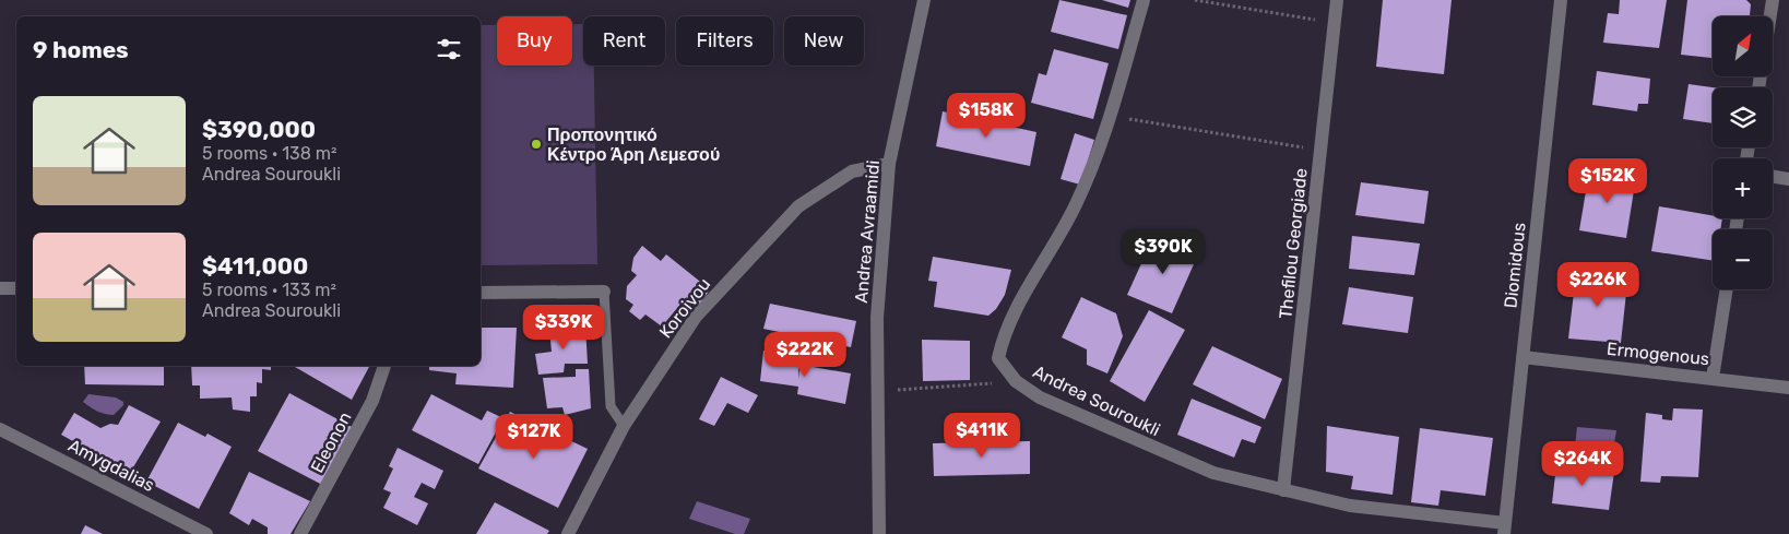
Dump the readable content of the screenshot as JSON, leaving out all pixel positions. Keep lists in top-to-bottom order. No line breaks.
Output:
{"streets":{"street":["Andrea Avraamidi","Thefilou Georgiade","Diomidous","Koroivou","Ermogenous","Andrea Souroukli","Eleonon","Amygdalias"]},"crossings":[["Andrea Avraamidi","Koroivou"],["Thefilou Georgiade","Andrea Souroukli"],["Diomidous","Ermogenous"],["Diomidous","Andrea Souroukli"]],"places":["Προπονητικό Κέντρο Άρη Λεμεσού"],"north":"top right","page":{"map_buttons":["+","−"],"chip":["Buy","Rent","Filters","New"],"heading":"9 homes","list":[{"name":"$390,000","note":"5 rooms · 138 m² · Andrea Souroukli"},{"name":"$411,000","note":"5 rooms · 133 m² · Andrea Souroukli"}],"price":["$158K","$152K","$390K","$226K","$339K","$222K","$411K","$127K","$264K"]}}
